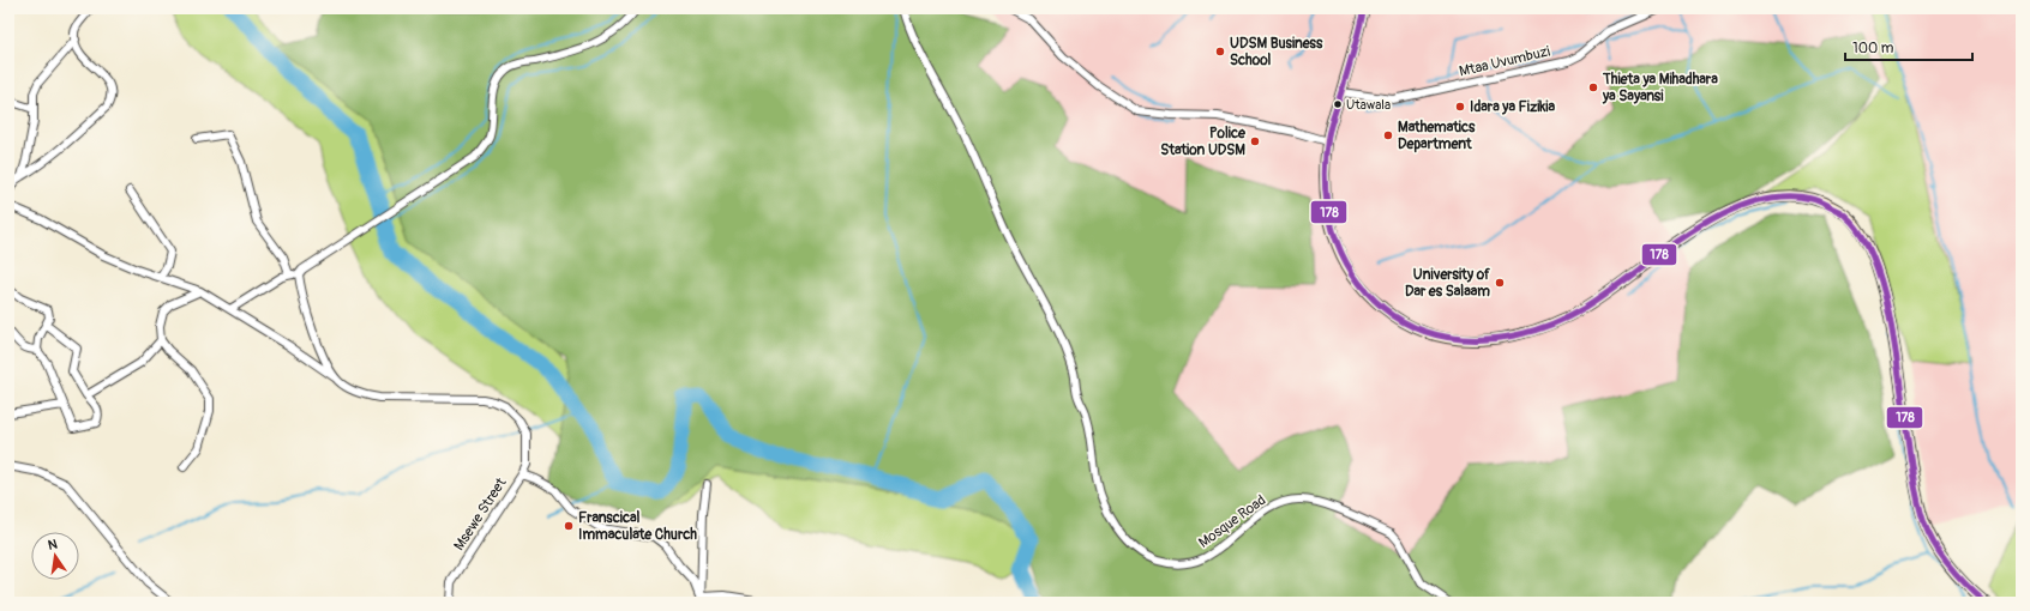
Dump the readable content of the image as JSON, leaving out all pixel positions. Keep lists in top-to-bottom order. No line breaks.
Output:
{"streets":{"street":["Mtaa Uvumbuzi","Msewe Street","Mosque Road"]},"places":["UDSM Business School","Thieta ya Mihadhara ya Sayansi","Utawala","Idara ya Fizikia","Mathematics Department","Police Station UDSM","University of Dar es Salaam","Franscical Immaculate Church"],"lines":["transit line 178"],"scale_bar":"100 m","north":"top"}
